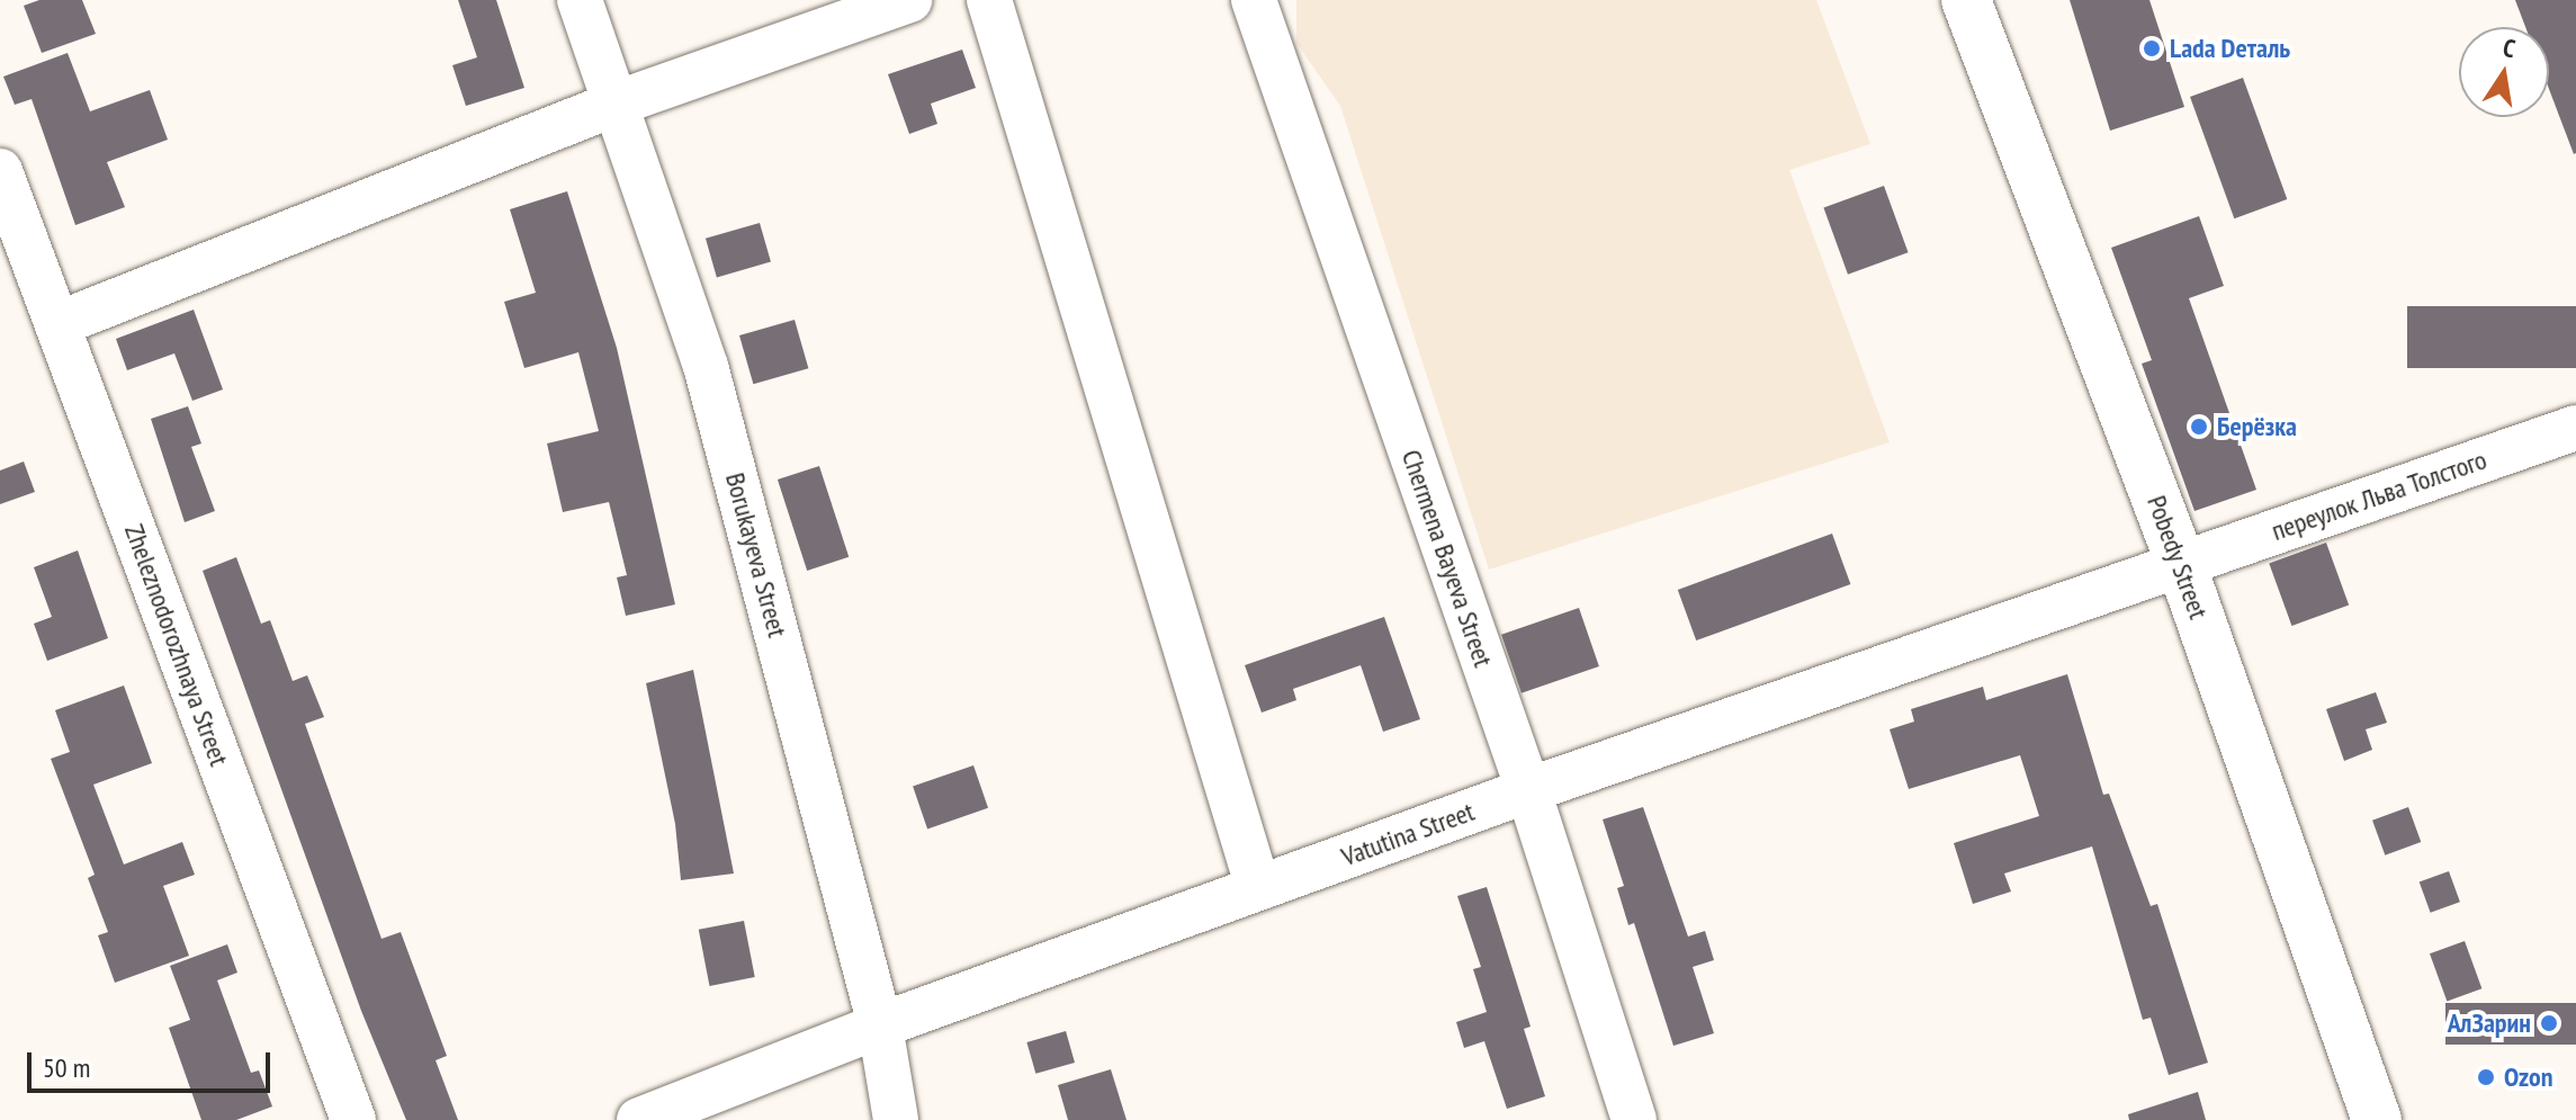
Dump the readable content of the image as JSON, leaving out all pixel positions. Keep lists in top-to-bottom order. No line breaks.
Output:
{"streets":{"main road":["Pobedy Street"],"street":["переулок Льва Толстого","Borukayeva Street","Chermena Bayeva Street","Zheleznodorozhnaya Street","Vatutina Street"]},"crossings":[["переулок Льва Толстого","Pobedy Street"],["переулок Льва Толстого","Vatutina Street"],["Borukayeva Street","Vatutina Street"],["Pobedy Street","Vatutina Street"],["Chermena Bayeva Street","Vatutina Street"]],"places":["Lada Dеталь","Берёзка","АлЗарин","Ozon"],"scale_bar":"50 m","north":"top"}
